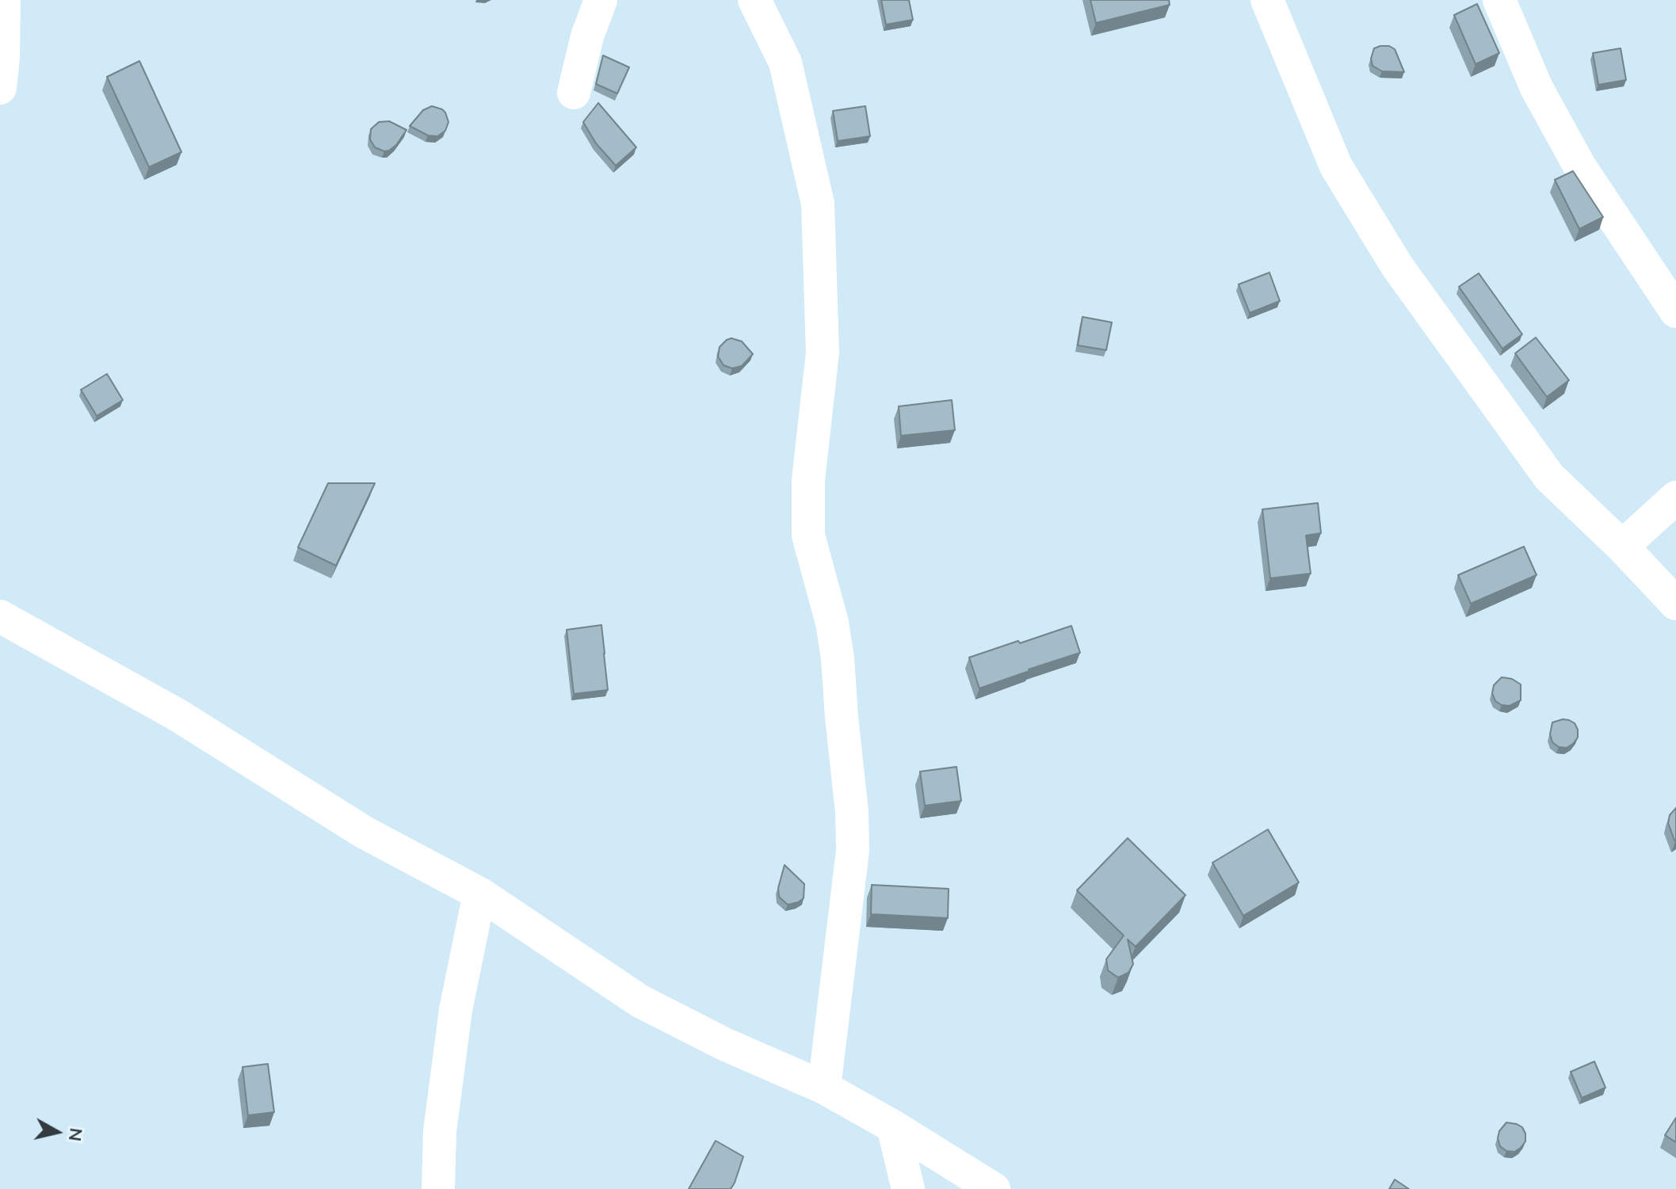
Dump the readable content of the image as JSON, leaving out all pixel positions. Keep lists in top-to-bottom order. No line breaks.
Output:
{"north":"right"}
